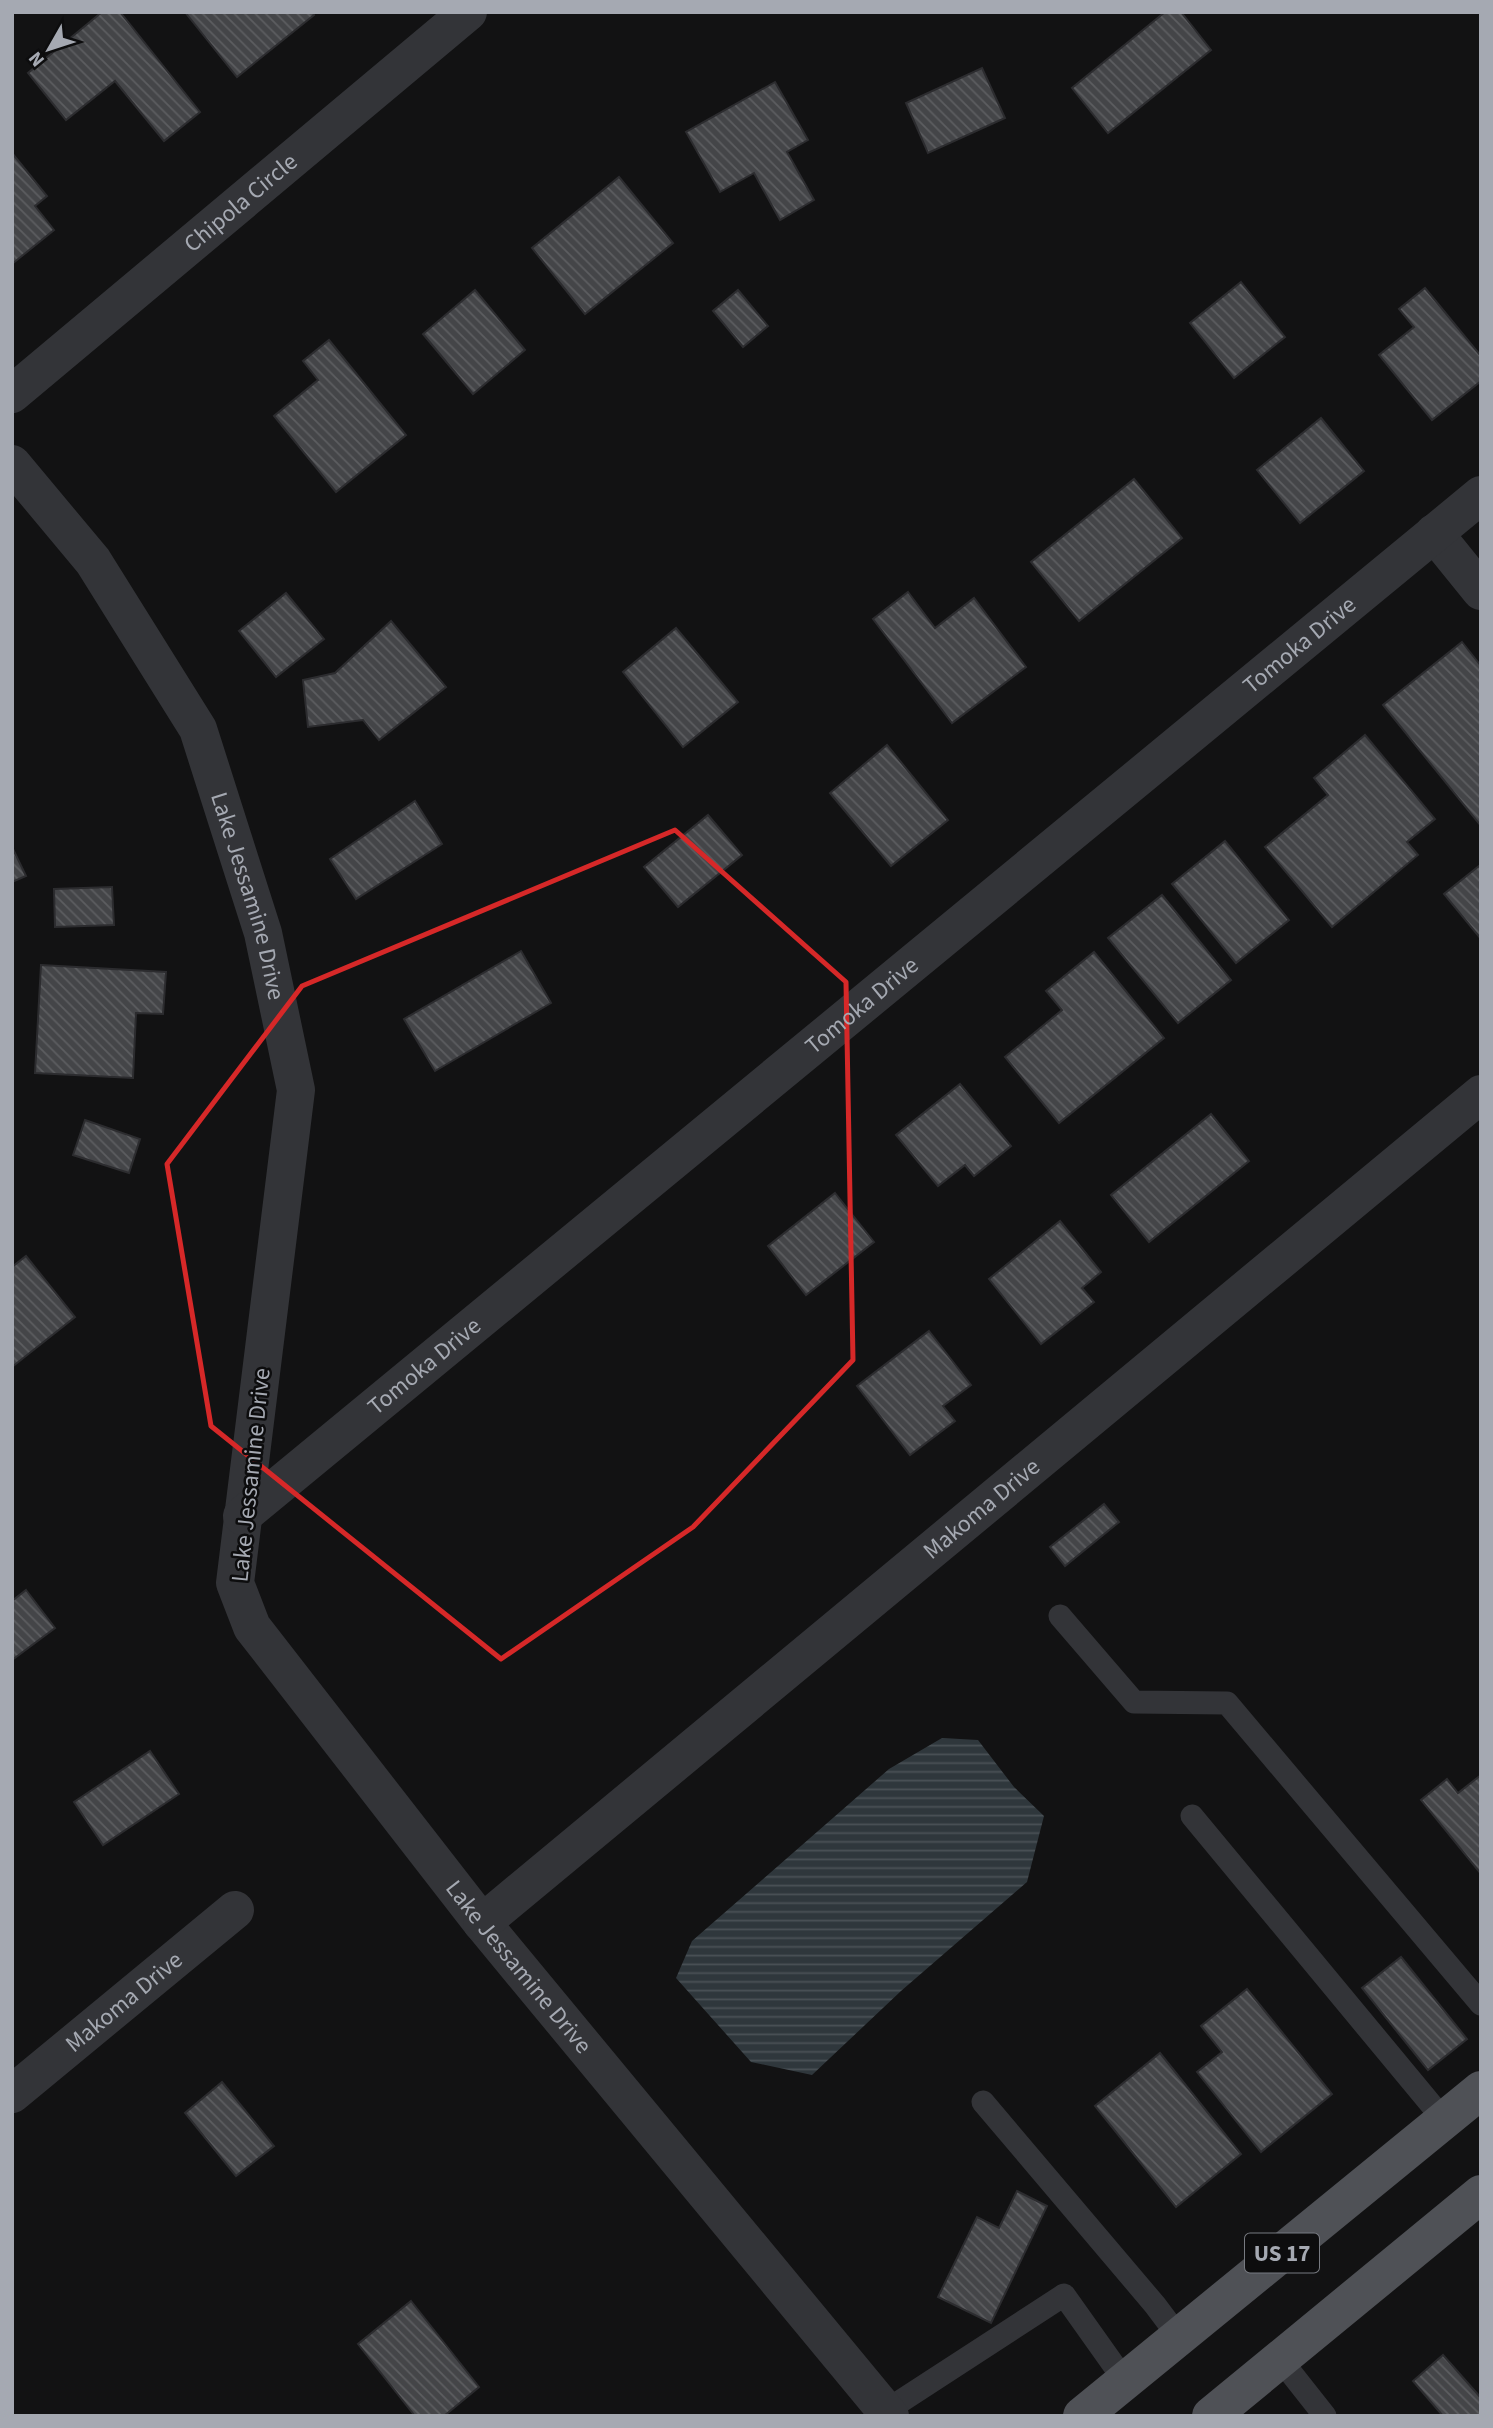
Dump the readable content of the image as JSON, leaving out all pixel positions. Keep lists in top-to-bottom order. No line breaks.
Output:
{"streets":{"main road":["US 17"],"street":["Chipola Circle","Tomoka Drive","Lake Jessamine Drive","Makoma Drive"]},"crossings":[["Tomoka Drive","Lake Jessamine Drive"],["Lake Jessamine Drive","Makoma Drive"]],"north":"bottom left"}
